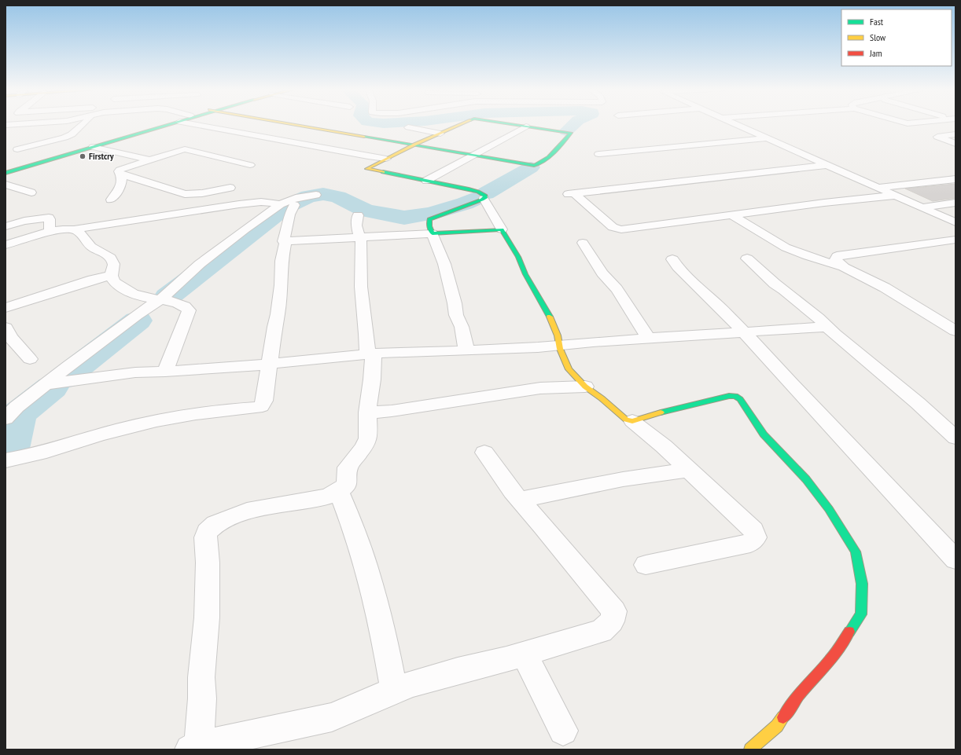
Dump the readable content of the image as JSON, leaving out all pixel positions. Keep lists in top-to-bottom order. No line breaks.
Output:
{"places":["Firstcry"],"legend":["Fast","Slow","Jam"]}
